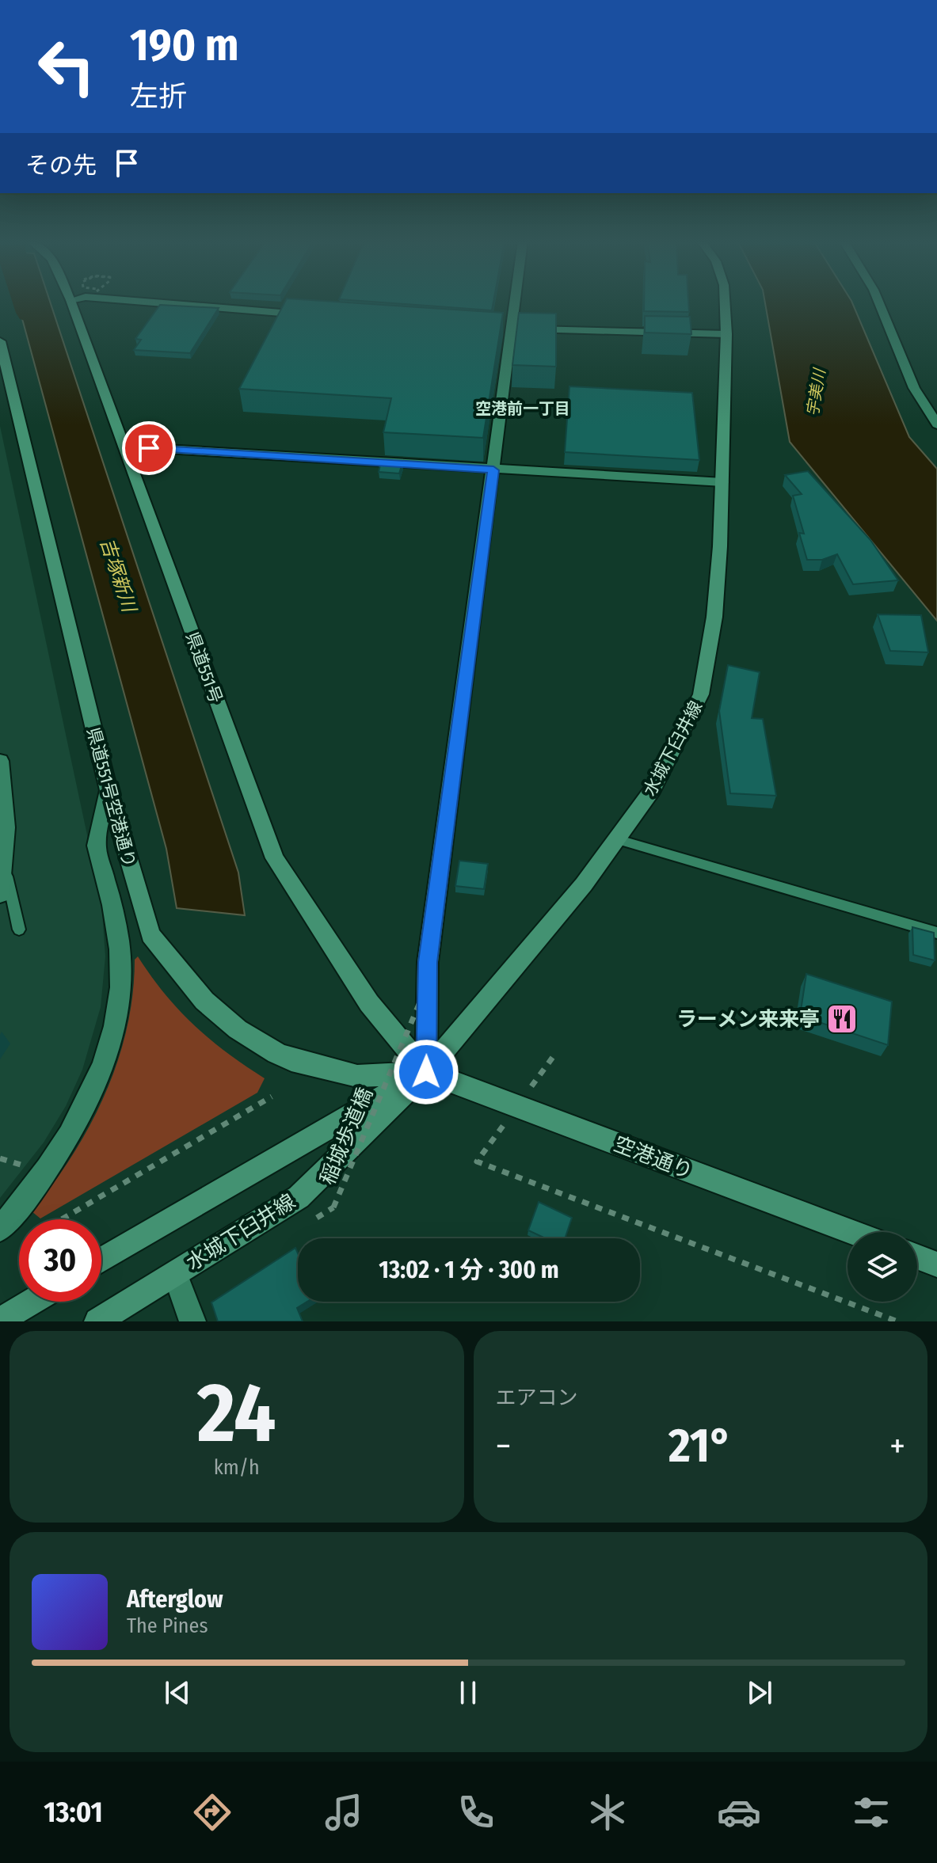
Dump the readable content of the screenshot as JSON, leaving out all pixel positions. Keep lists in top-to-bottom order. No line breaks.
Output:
{"streets":{"main road":["県道551号","水城下臼井線","県道551号空港通り","空港通り"],"path":["稲城歩道橋"]},"crossings":[["県道551号","水城下臼井線"],["県道551号","県道551号空港通り"],["県道551号","空港通り"],["水城下臼井線","県道551号空港通り"],["水城下臼井線","空港通り"],["県道551号空港通り","空港通り"]],"districts":["空港前一丁目"],"water":["宇美川","吉塚新川"],"places":{"restaurant":["ラーメン来来亭"]},"page":{"turn":["190 m","左折"],"then":"その先","limit":"30","trip":"13:02 · 1 分 · 300 m","tile":[["24","km/h"],"エアコン"],"heat":["−","21°","+"],"song":["Afterglow","The Pines"],"tabs":"13:01"}}
